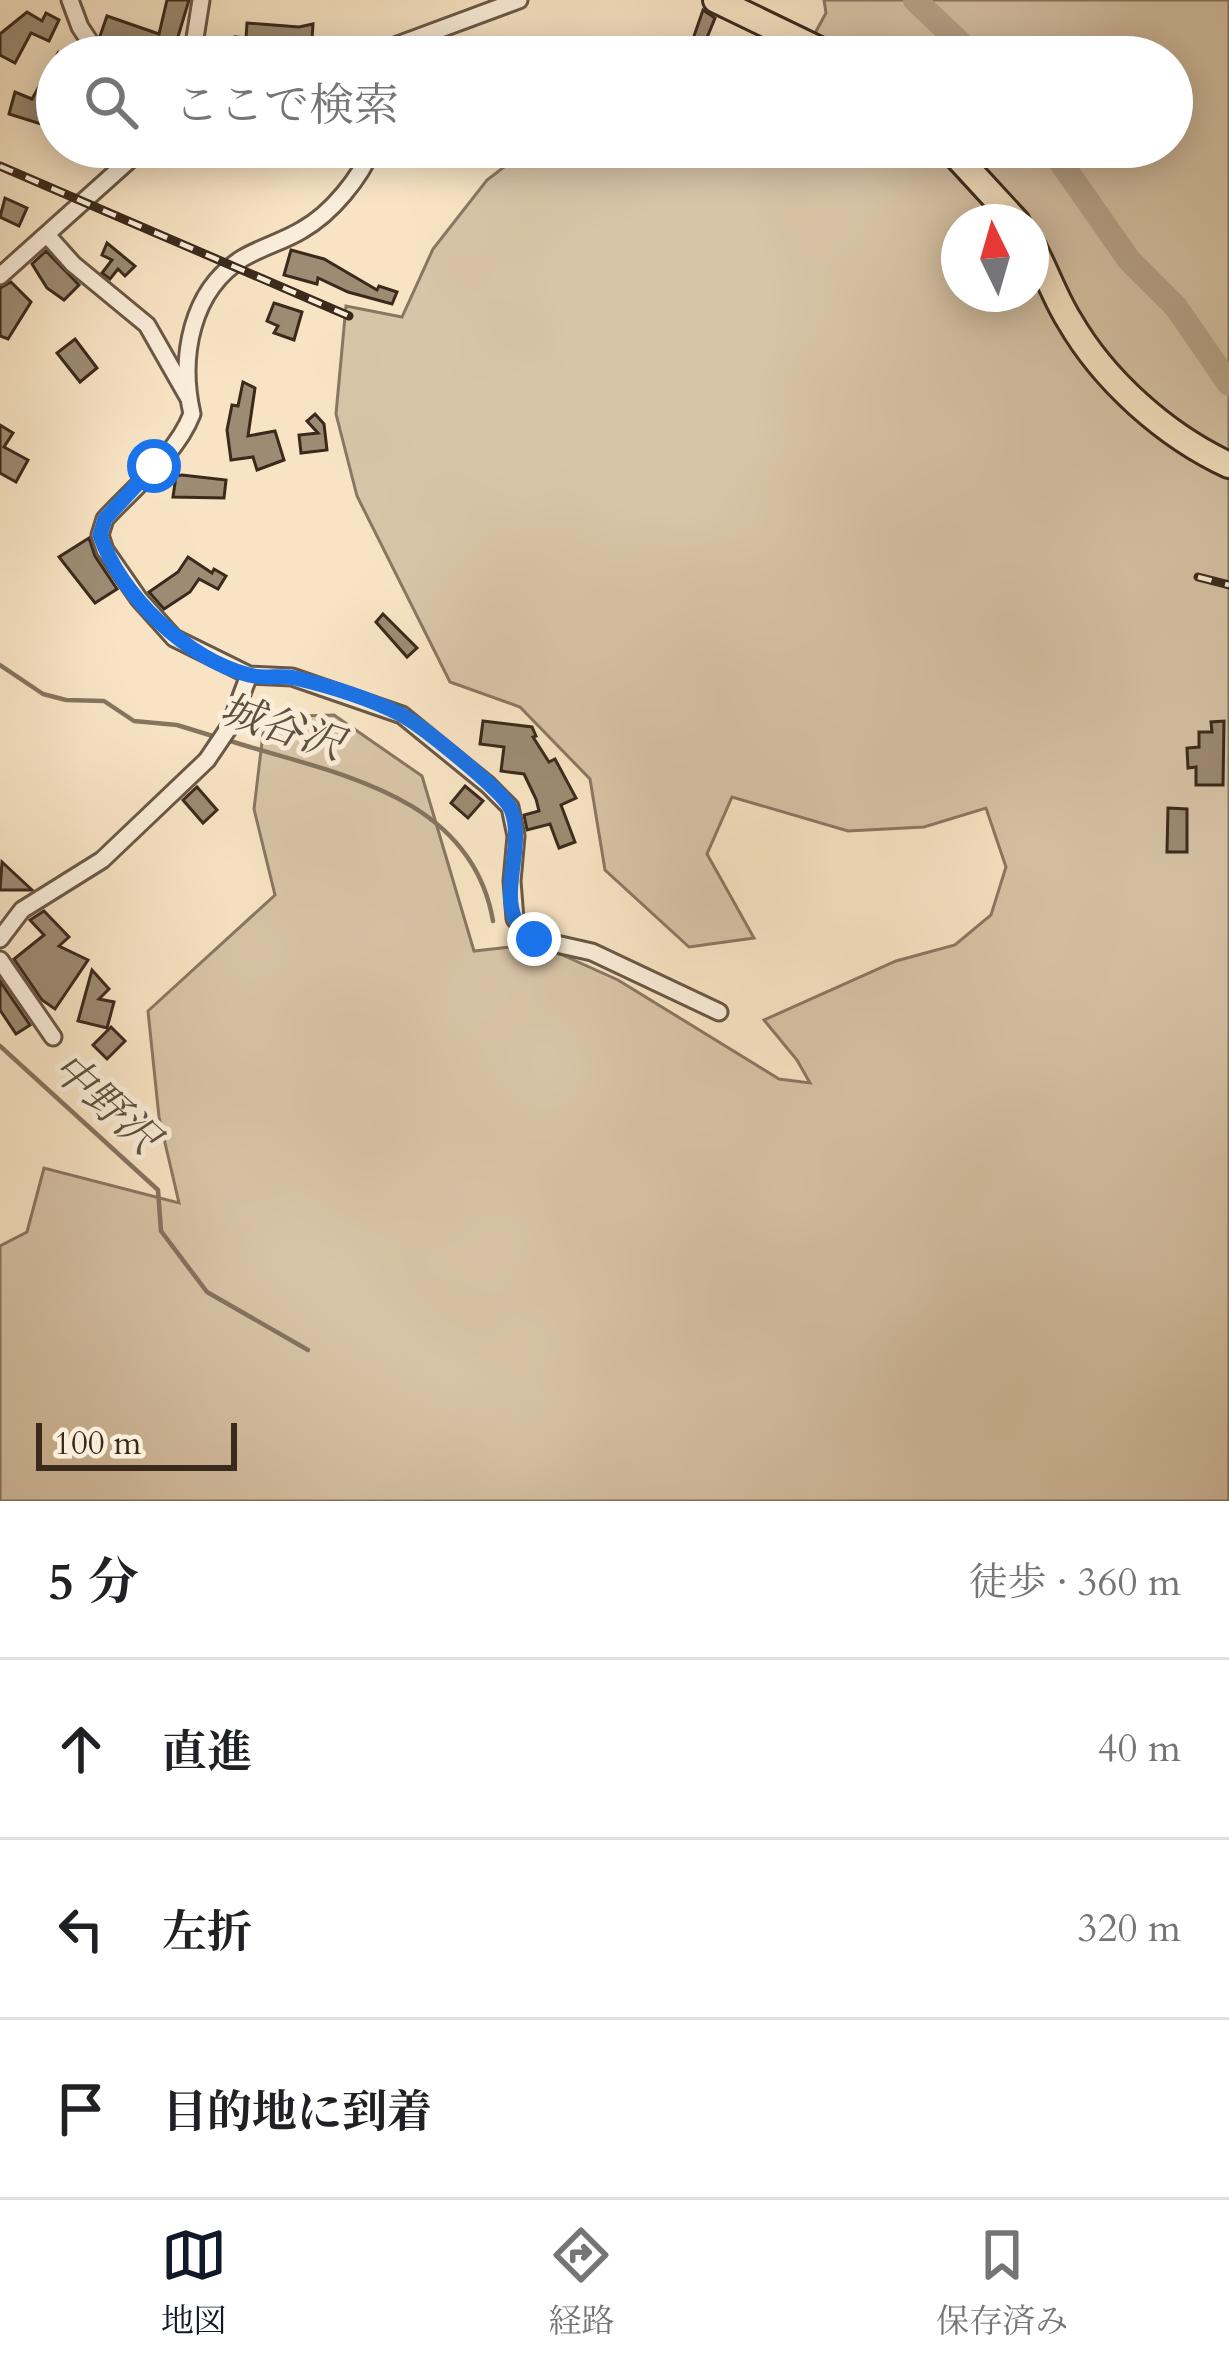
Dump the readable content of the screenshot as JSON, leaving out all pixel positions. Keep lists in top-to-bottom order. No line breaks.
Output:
{"water":["城谷沢","中野沢"],"scale_bar":"100 m","north":"top","page":{"search":"ここで検索","scale":"100 m","heading":["5 分","徒歩 · 360 m"],"list":[["直進","40 m"],["左折","320 m"],"目的地に到着"],"nav":["地図","経路","保存済み"]}}
